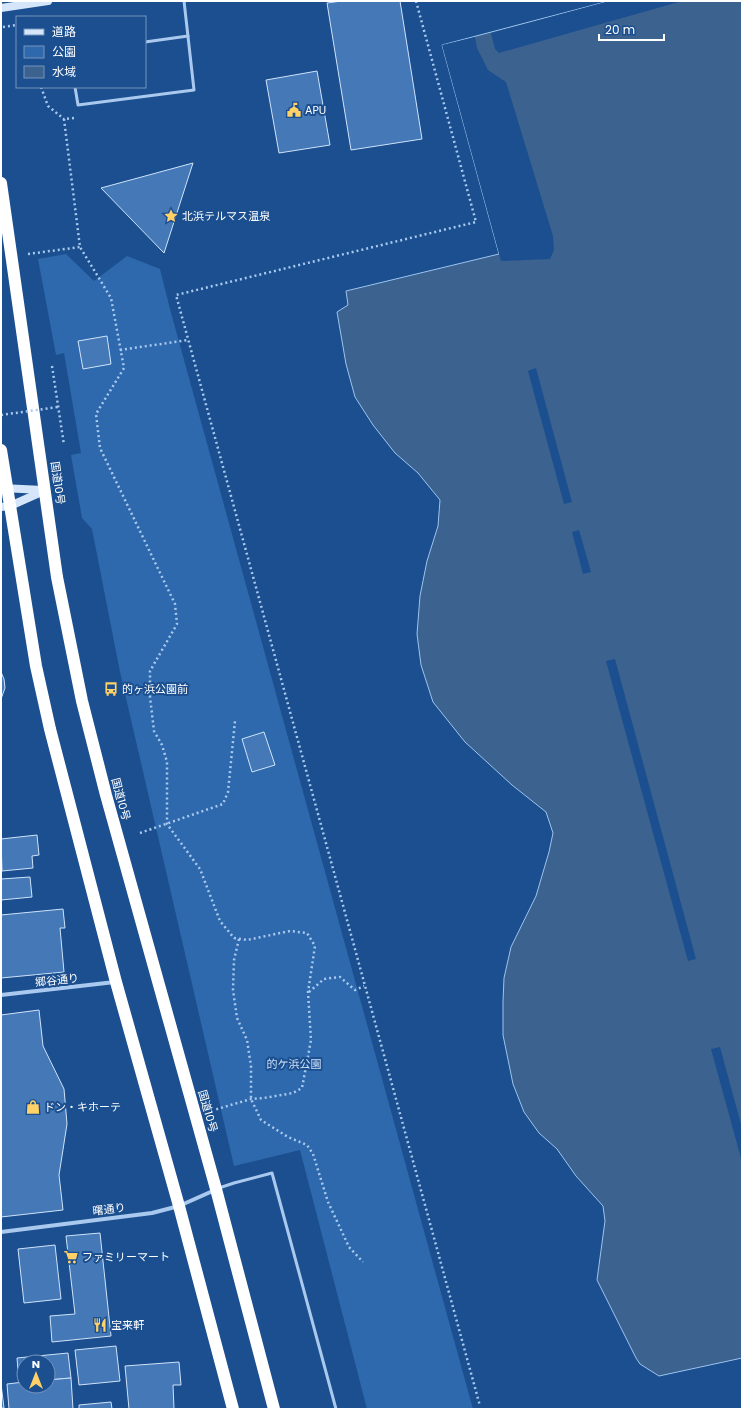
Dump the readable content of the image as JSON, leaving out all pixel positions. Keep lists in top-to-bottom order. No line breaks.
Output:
{"streets":{"highway":["国道10号"],"street":["郷谷通り","曙通り"]},"crossings":[["国道10号","曙通り"]],"parks":["的ケ浜公園"],"places":{"public building":["APU"],"place":["北浜テルマス温泉"],"bus stop":["的ヶ浜公園前"],"shop":["ドン・キホーテ"],"supermarket":["ファミリーマート"],"restaurant":["宝来軒"]},"legend":["道路","公園","水域"],"scale_bar":"20 m","north":"top"}
